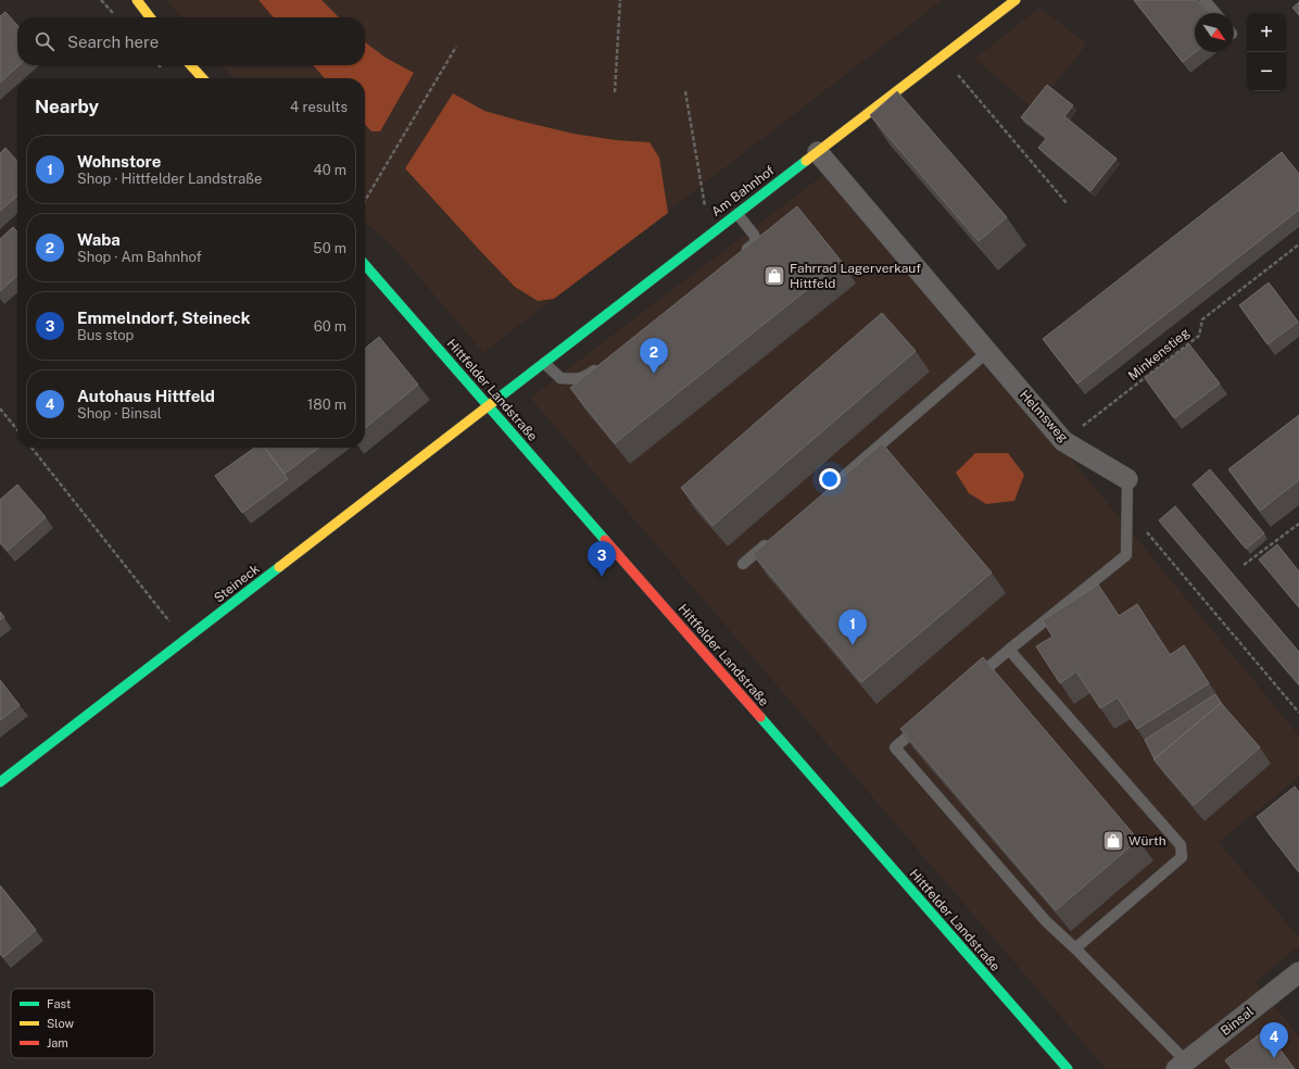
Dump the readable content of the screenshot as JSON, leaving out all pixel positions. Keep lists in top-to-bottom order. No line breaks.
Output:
{"streets":{"street":["Am Bahnhof","Hittfelder Landstraße","Helmsweg","Steineck","Binsal"],"path":["Minkenstieg"]},"crossings":[["Am Bahnhof","Hittfelder Landstraße"],["Am Bahnhof","Helmsweg"],["Am Bahnhof","Steineck"],["Minkenstieg","Helmsweg"],["Hittfelder Landstraße","Steineck"]],"places":{"shop":["Fahrrad Lagerverkauf Hittfeld","Würth"]},"legend":["Fast","Slow","Jam"],"north":"bottom right","page":{"map_buttons":["+","−"],"search":"Search here","heading":["Nearby","4 results"],"list":[{"mark":"1","name":"Wohnstore","note":"Shop · Hittfelder Landstraße","value":"40 m"},{"mark":"2","name":"Waba","note":"Shop · Am Bahnhof","value":"50 m"},{"mark":"3","name":"Emmelndorf, Steineck","note":"Bus stop","value":"60 m"},{"mark":"4","name":"Autohaus Hittfeld","note":"Shop · Binsal","value":"180 m"}],"pins":["2","3","1","4"]}}
